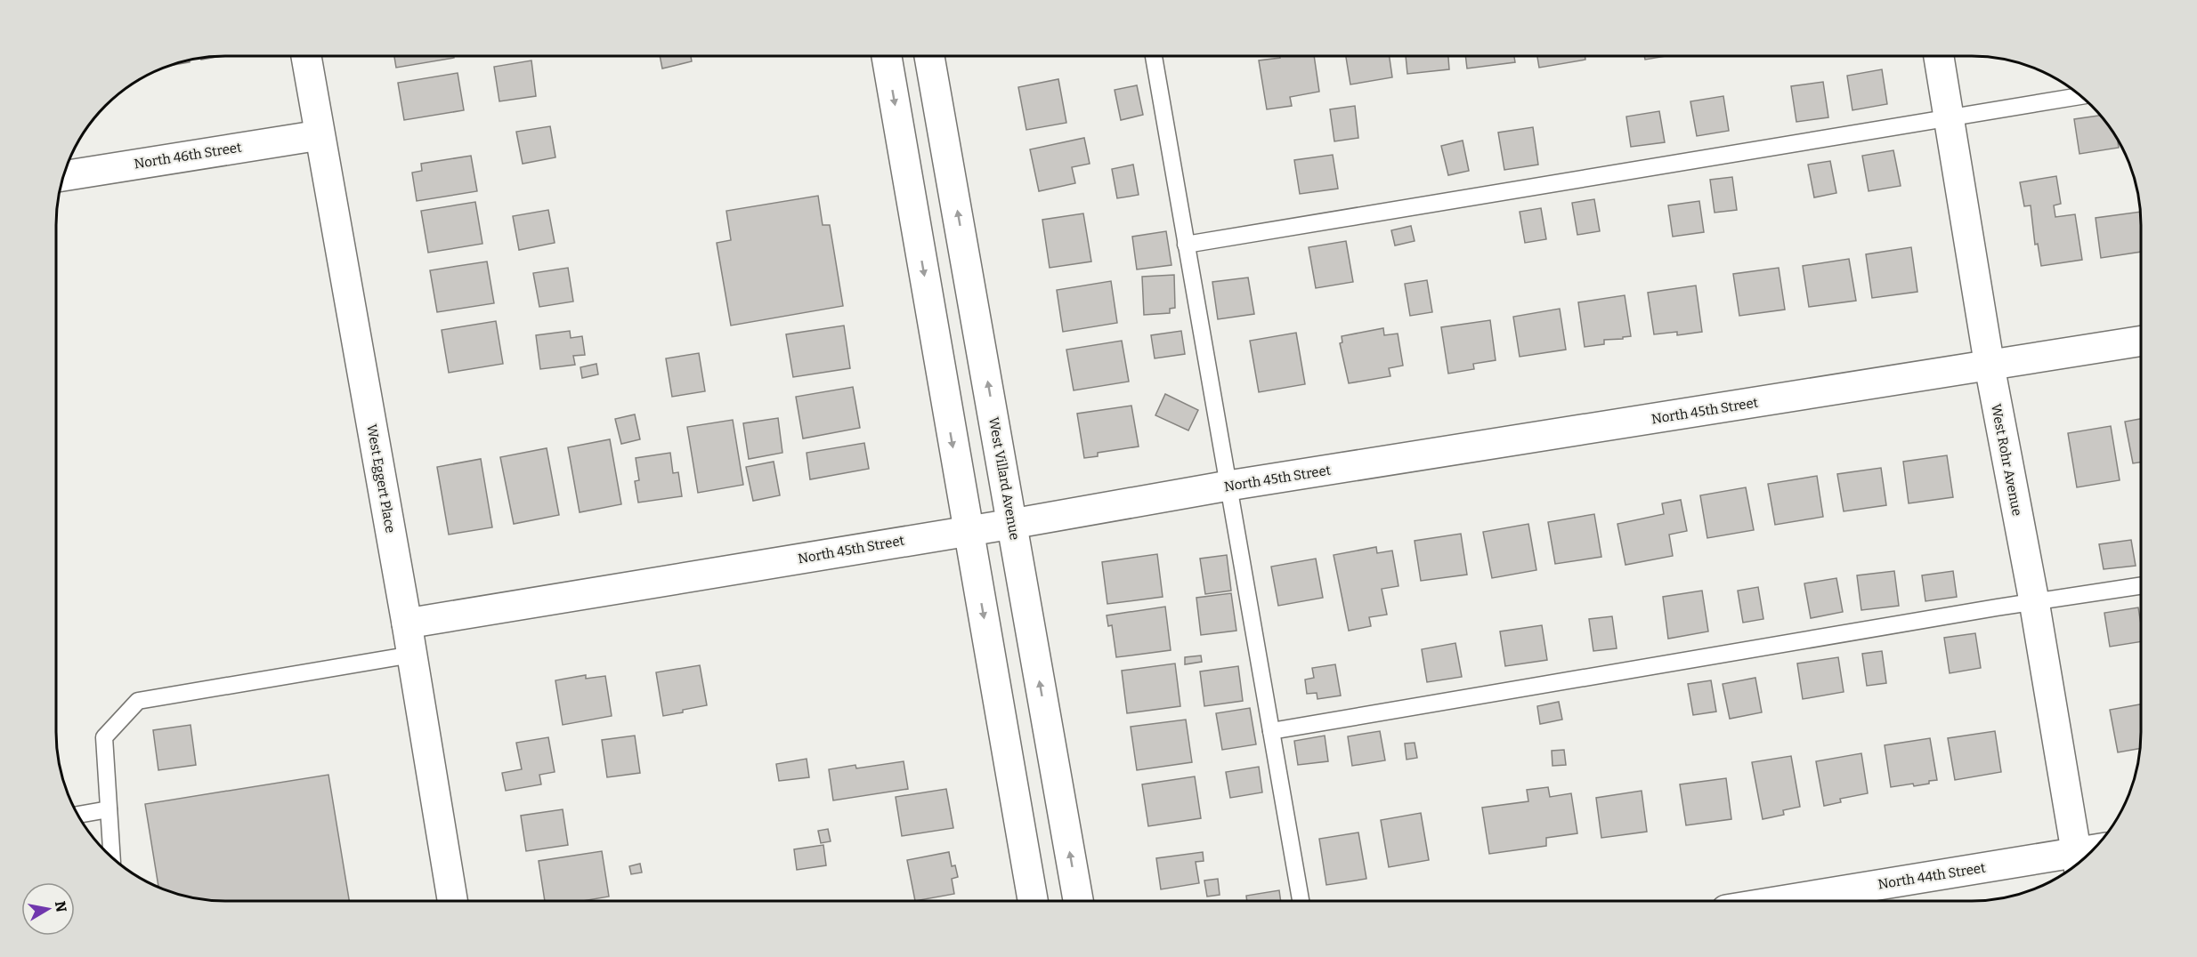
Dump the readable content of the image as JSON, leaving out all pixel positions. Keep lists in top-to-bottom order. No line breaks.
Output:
{"streets":{"street":["North 46th Street","North 45th Street","West Rohr Avenue","West Eggert Place","West Villard Avenue","North 44th Street"]},"crossings":[["North 46th Street","West Eggert Place"],["North 45th Street","West Rohr Avenue"],["North 45th Street","West Eggert Place"],["North 45th Street","West Villard Avenue"],["West Rohr Avenue","North 44th Street"]],"north":"right"}
